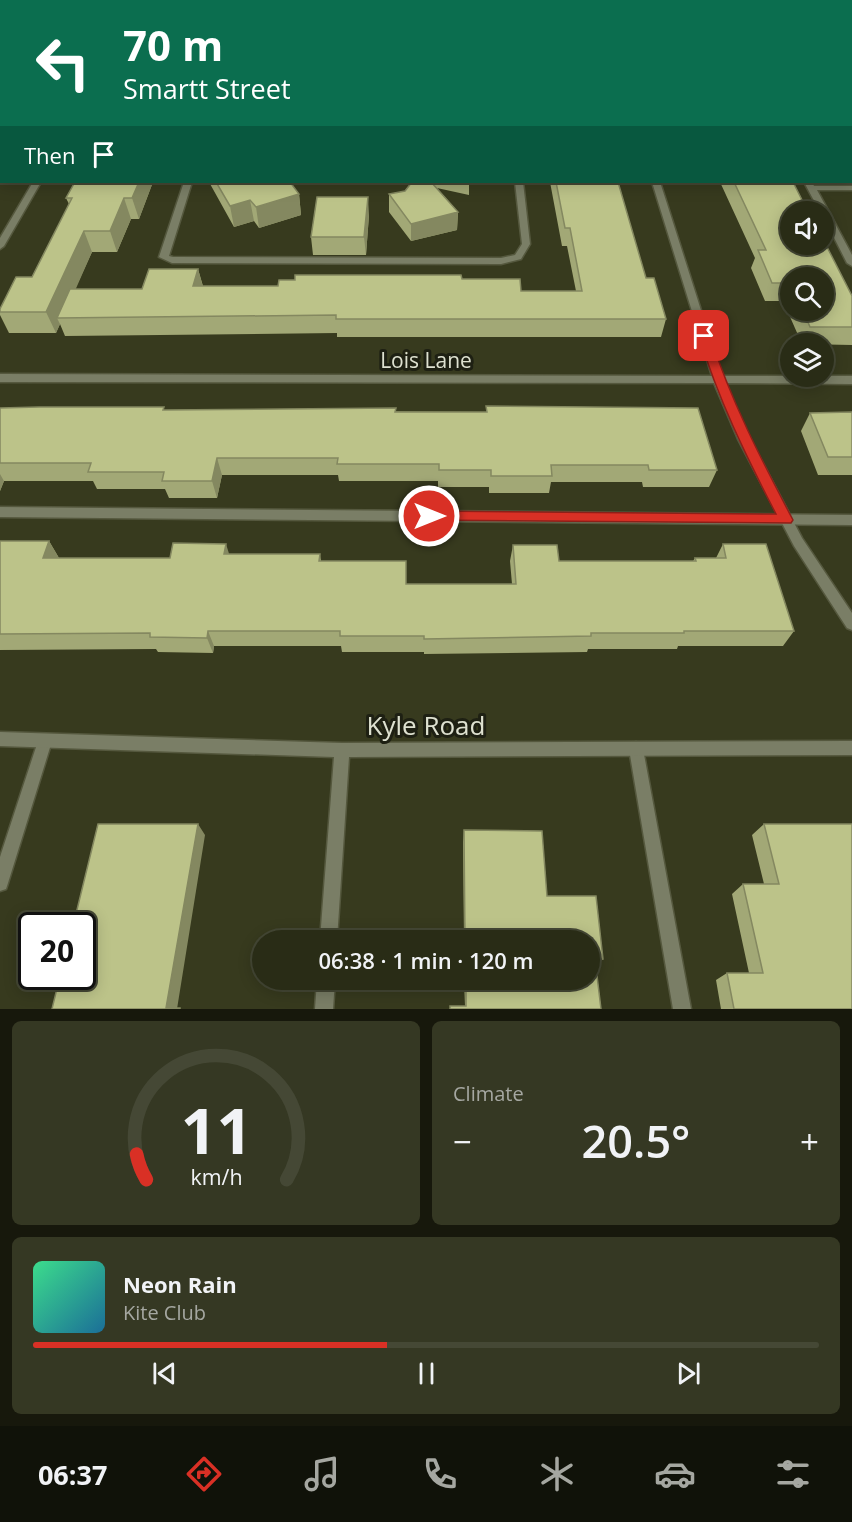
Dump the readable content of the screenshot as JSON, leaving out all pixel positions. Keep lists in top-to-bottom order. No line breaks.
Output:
{"streets":{"street":["Lois Lane","Kyle Road"]},"page":{"turn":["70 m","Smartt Street"],"then":"Then","limit":"20","trip":"06:38 · 1 min · 120 m","tile":"Climate","heat":["−","20.5°","+"],"song":["Neon Rain","Kite Club"],"tabs":"06:37","gauge":["11","km/h"]}}
